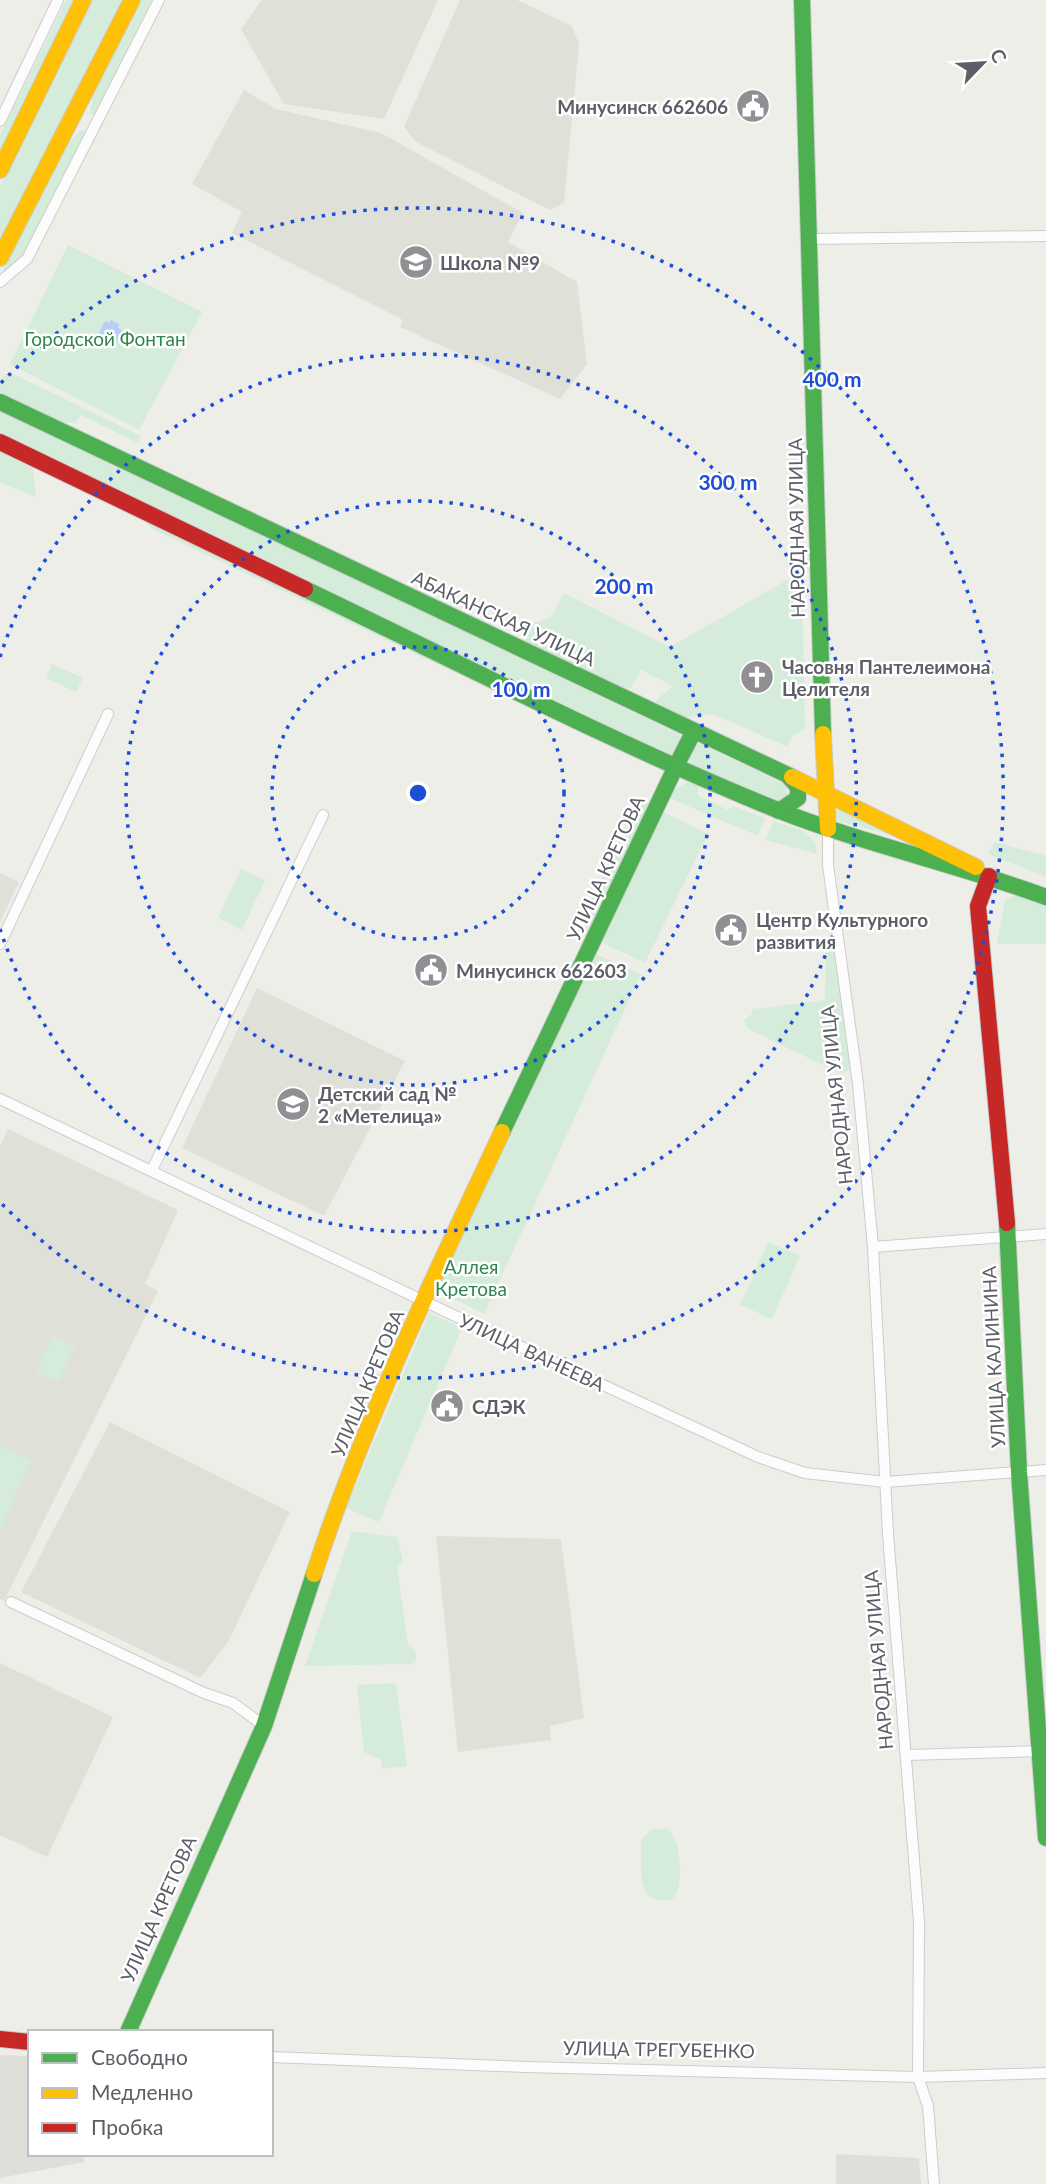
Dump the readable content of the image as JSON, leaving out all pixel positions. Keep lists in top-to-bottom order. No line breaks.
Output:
{"streets":{"street":["НАРОДНАЯ УЛИЦА","АБАКАНСКАЯ УЛИЦА","УЛИЦА КРЕТОВА","УЛИЦА ВАНЕЕВА","УЛИЦА КАЛИНИНА","УЛИЦА ТРЕГУБЕНКО"]},"crossings":[["НАРОДНАЯ УЛИЦА","АБАКАНСКАЯ УЛИЦА"],["НАРОДНАЯ УЛИЦА","УЛИЦА ВАНЕЕВА"],["НАРОДНАЯ УЛИЦА","УЛИЦА ТРЕГУБЕНКО"],["АБАКАНСКАЯ УЛИЦА","УЛИЦА КРЕТОВА"],["АБАКАНСКАЯ УЛИЦА","УЛИЦА КАЛИНИНА"],["УЛИЦА КРЕТОВА","УЛИЦА ВАНЕЕВА"],["УЛИЦА ВАНЕЕВА","УЛИЦА КАЛИНИНА"]],"parks":["Городской Фонтан","Аллея Кретова"],"places":{"public building":["Минусинск 662606","Центр Культурного развития","Минусинск 662603","СДЭК"],"school or university":["Школа №9","Детский сад № 2 «Метелица»"],"church":["Часовня Пантелеимона Целителя"]},"legend":["Свободно","Медленно","Пробка"],"north":"top right","rings":["400 m","300 m","200 m","100 m"]}
